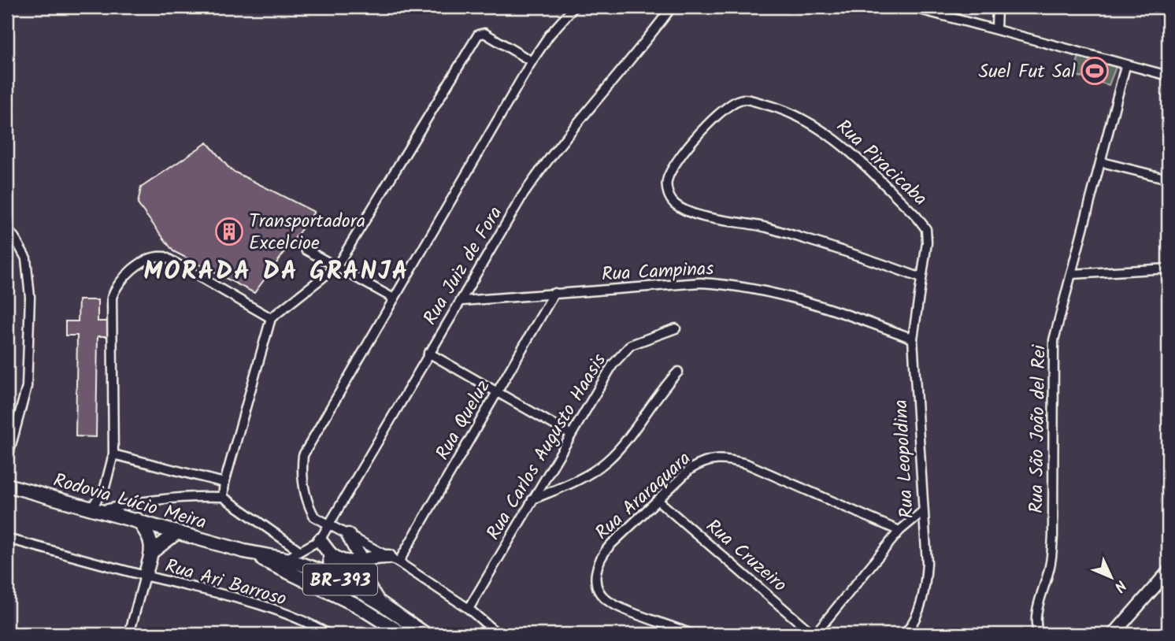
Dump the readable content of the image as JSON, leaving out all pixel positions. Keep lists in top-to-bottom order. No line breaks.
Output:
{"streets":{"main road":["Rodovia Lúcio Meira","BR-393"],"street":["Rua Piracicaba","Rua Juiz de Fora","Rua Campinas","Rua Queluz","Rua São João del Rei","Rua Carlos Augusto Haasis","Rua Leopoldina","Rua Araraquara","Rua Cruzeiro","Rua Ari Barroso"]},"crossings":[["Rua Piracicaba","Rua Leopoldina"],["Rua Juiz de Fora","Rua Campinas"],["Rua Campinas","Rua Queluz"],["Rua Campinas","Rua Leopoldina"],["Rua Araraquara","Rua Cruzeiro"]],"districts":["MORADA DA GRANJA"],"places":{"sports":["Suel Fut Sal"],"building":["Transportadora Excelcioe"]},"north":"bottom right"}
